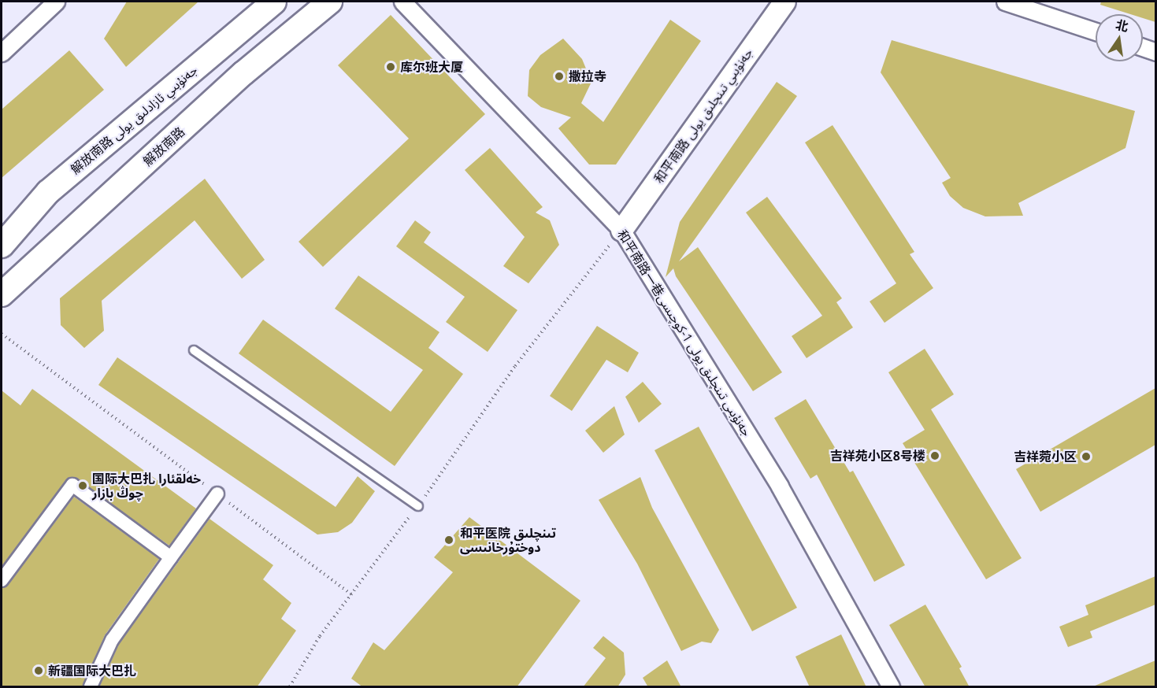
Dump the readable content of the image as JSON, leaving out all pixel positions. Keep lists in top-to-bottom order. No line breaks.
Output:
{"streets":{"main road":["解放南路 جەنۇبىي ئازادلىق يولى","解放南路"],"street":["和平南路 جەنۇبىي تىنچلىق يولى","和平南路一巷جەنۇبىي تىنچلىق يولى 1-كوچىسى"]},"crossings":[["和平南路 جەنۇبىي تىنچلىق يولى","和平南路一巷جەنۇبىي تىنچلىق يولى 1-كوچىسى"]],"places":["库尔班大厦","撒拉寺","吉祥苑小区8号楼","吉祥菀小区","国际大巴扎 خەلقئارا چوڭ بازار","和平医院 تىنچلىق دوختۇرخانىسى","新疆国际大巴扎"],"north":"top"}
